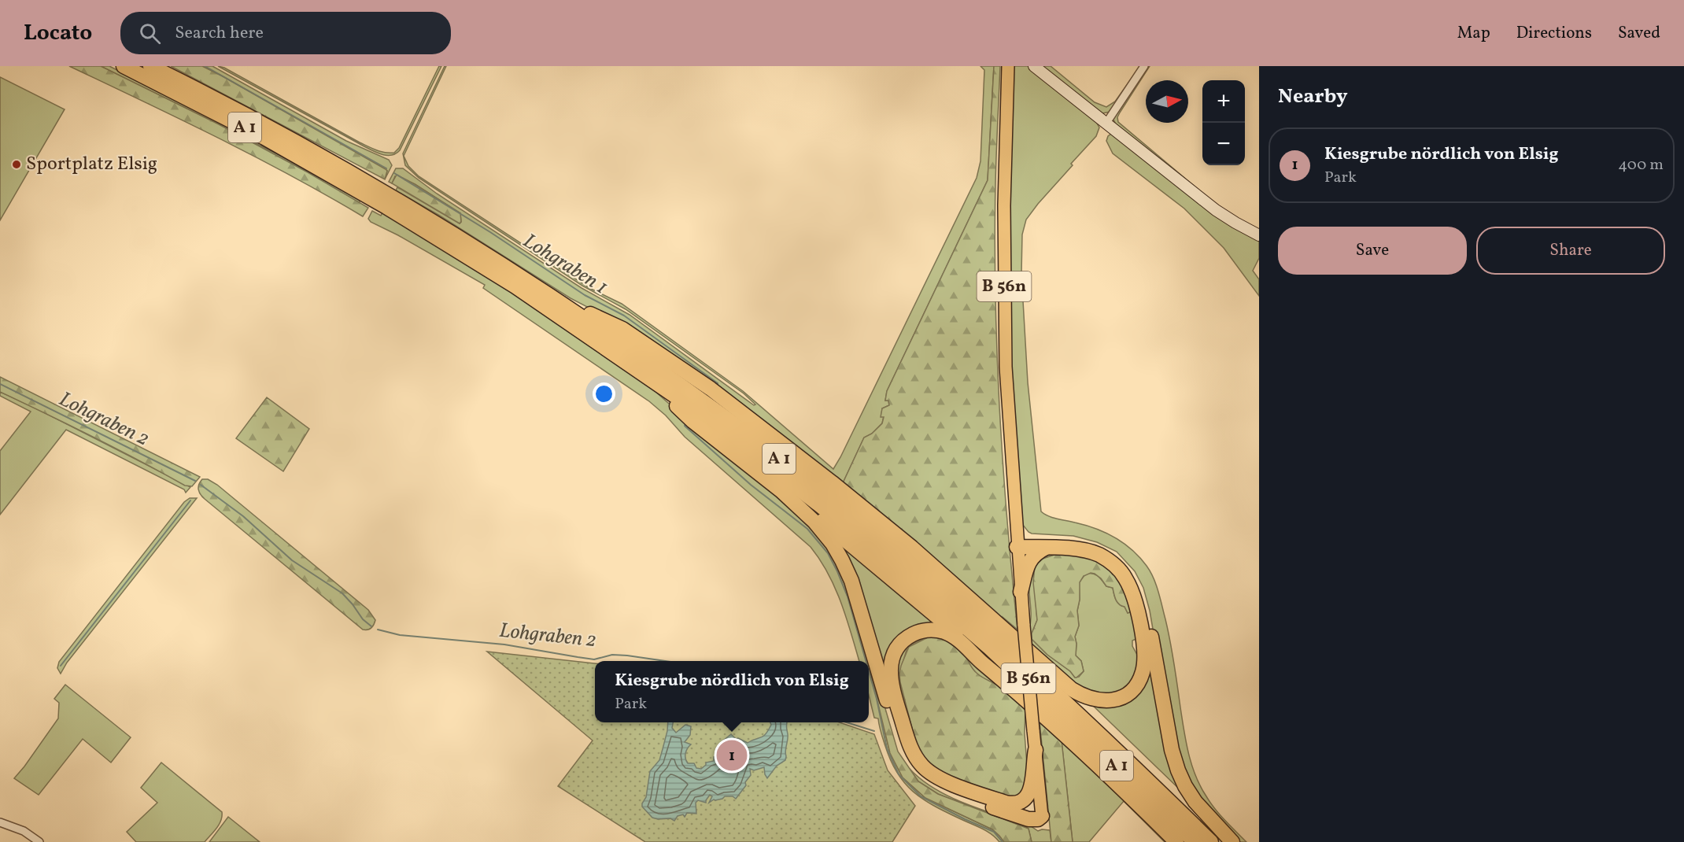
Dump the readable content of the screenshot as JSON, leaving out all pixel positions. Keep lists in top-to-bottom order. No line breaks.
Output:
{"streets":{"highway":["A 1"],"main road":["B 56n"]},"water":["Lohgraben 1","Lohgraben 2"],"places":["Sportplatz Elsig"],"north":"right","page":{"header":"Locato","search":"Search here","nav":["Map","Directions","Saved"],"heading":"Nearby","map_buttons":["+","−"],"list":[{"mark":"1","name":"Kiesgrube nördlich von Elsig","note":"Park","value":"400 m"}],"buttons":["Save","Share"],"popup":["Kiesgrube nördlich von Elsig","Park"],"pins":"1"}}
